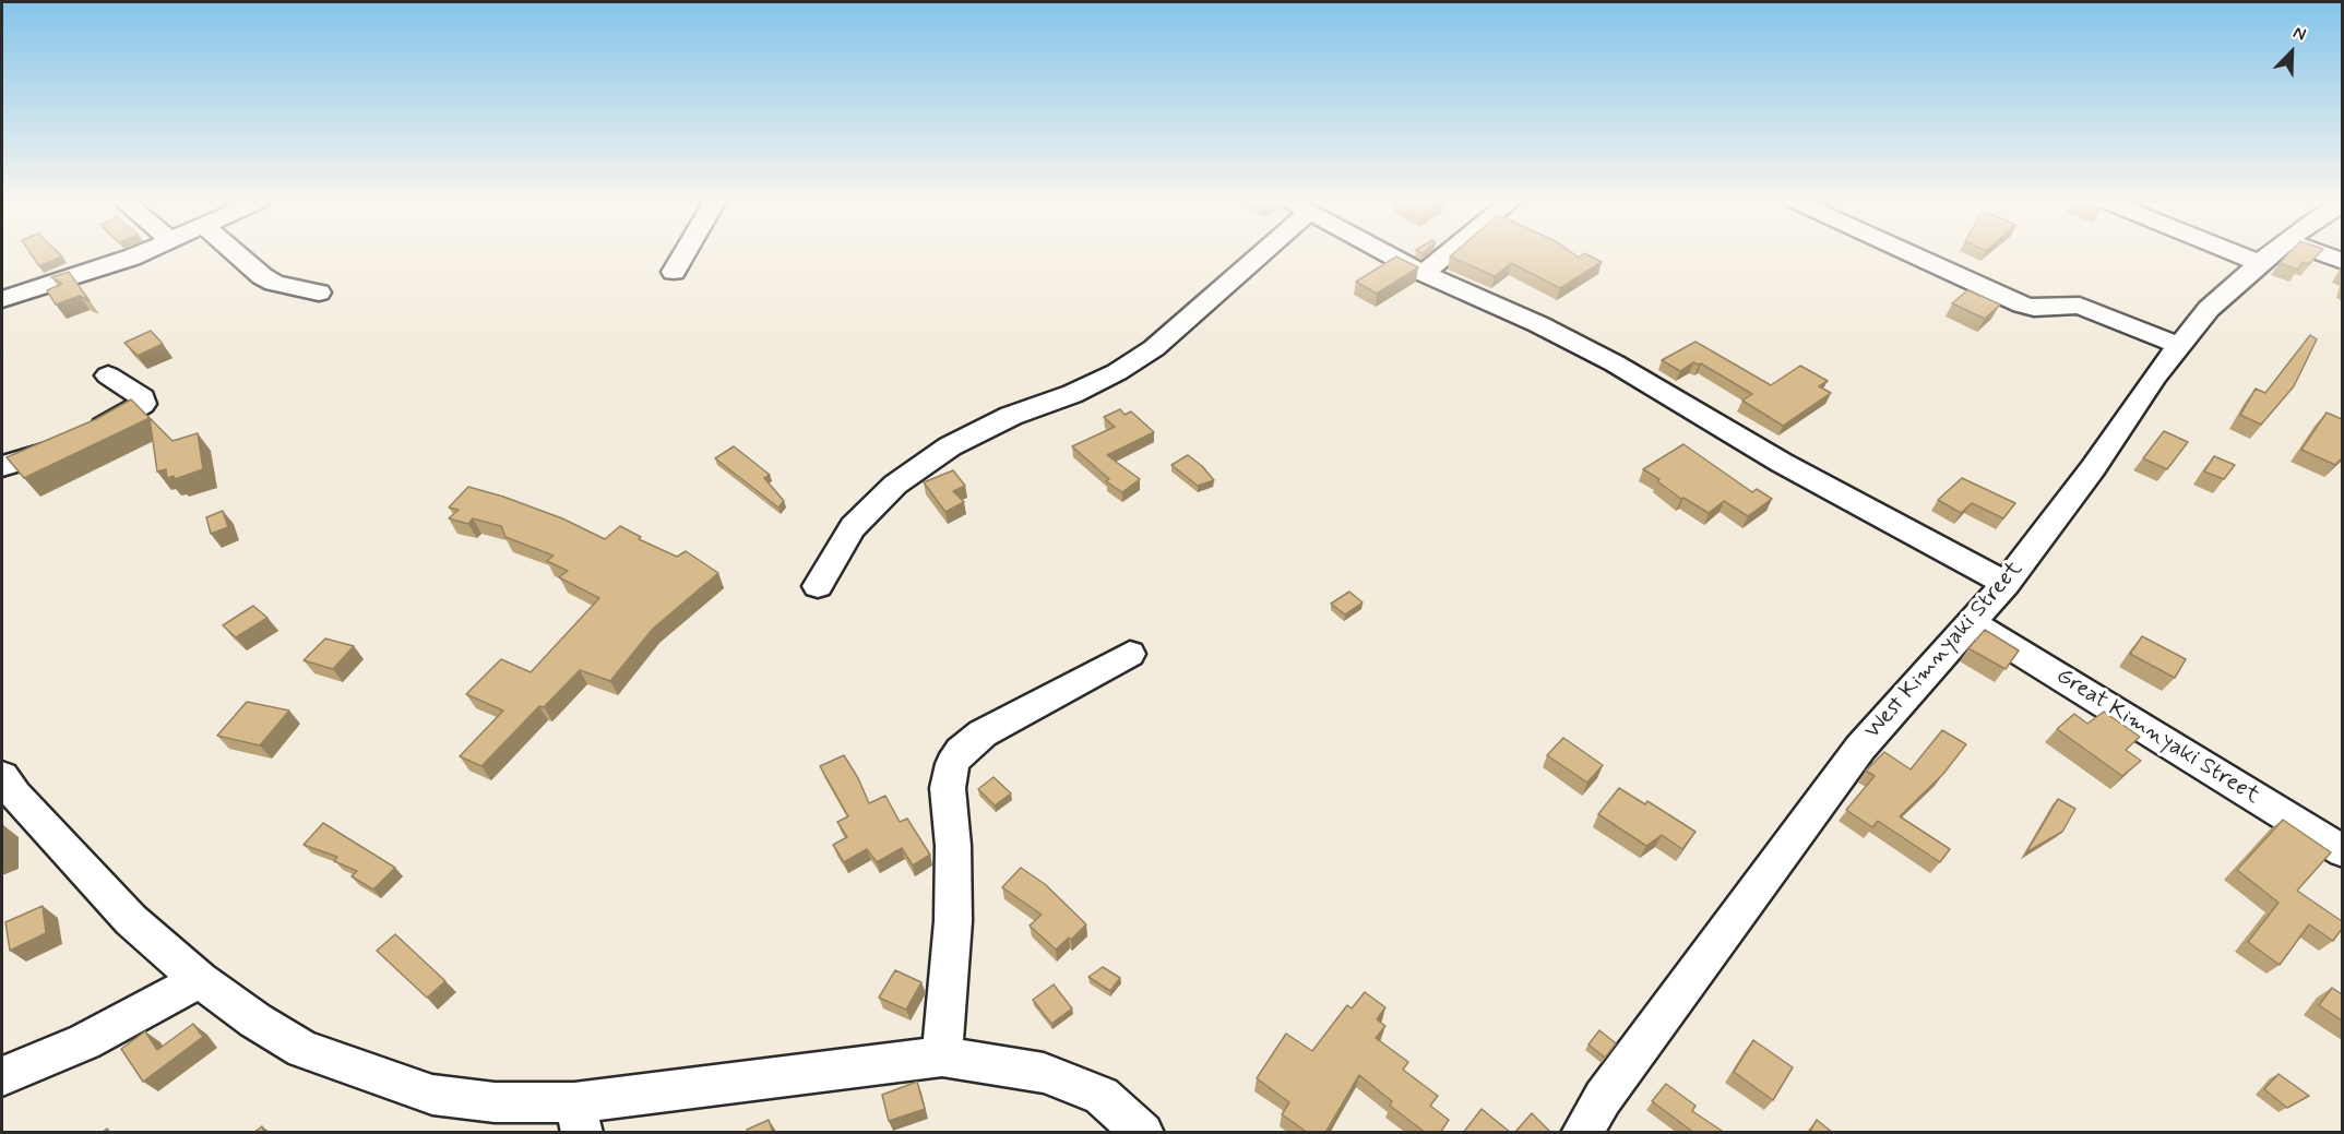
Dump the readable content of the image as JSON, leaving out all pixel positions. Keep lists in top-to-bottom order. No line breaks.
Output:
{"streets":{"street":["West Kimnyaki Street","Great Kimnyaki Street"]},"crossings":[["West Kimnyaki Street","Great Kimnyaki Street"]],"north":"top right"}
